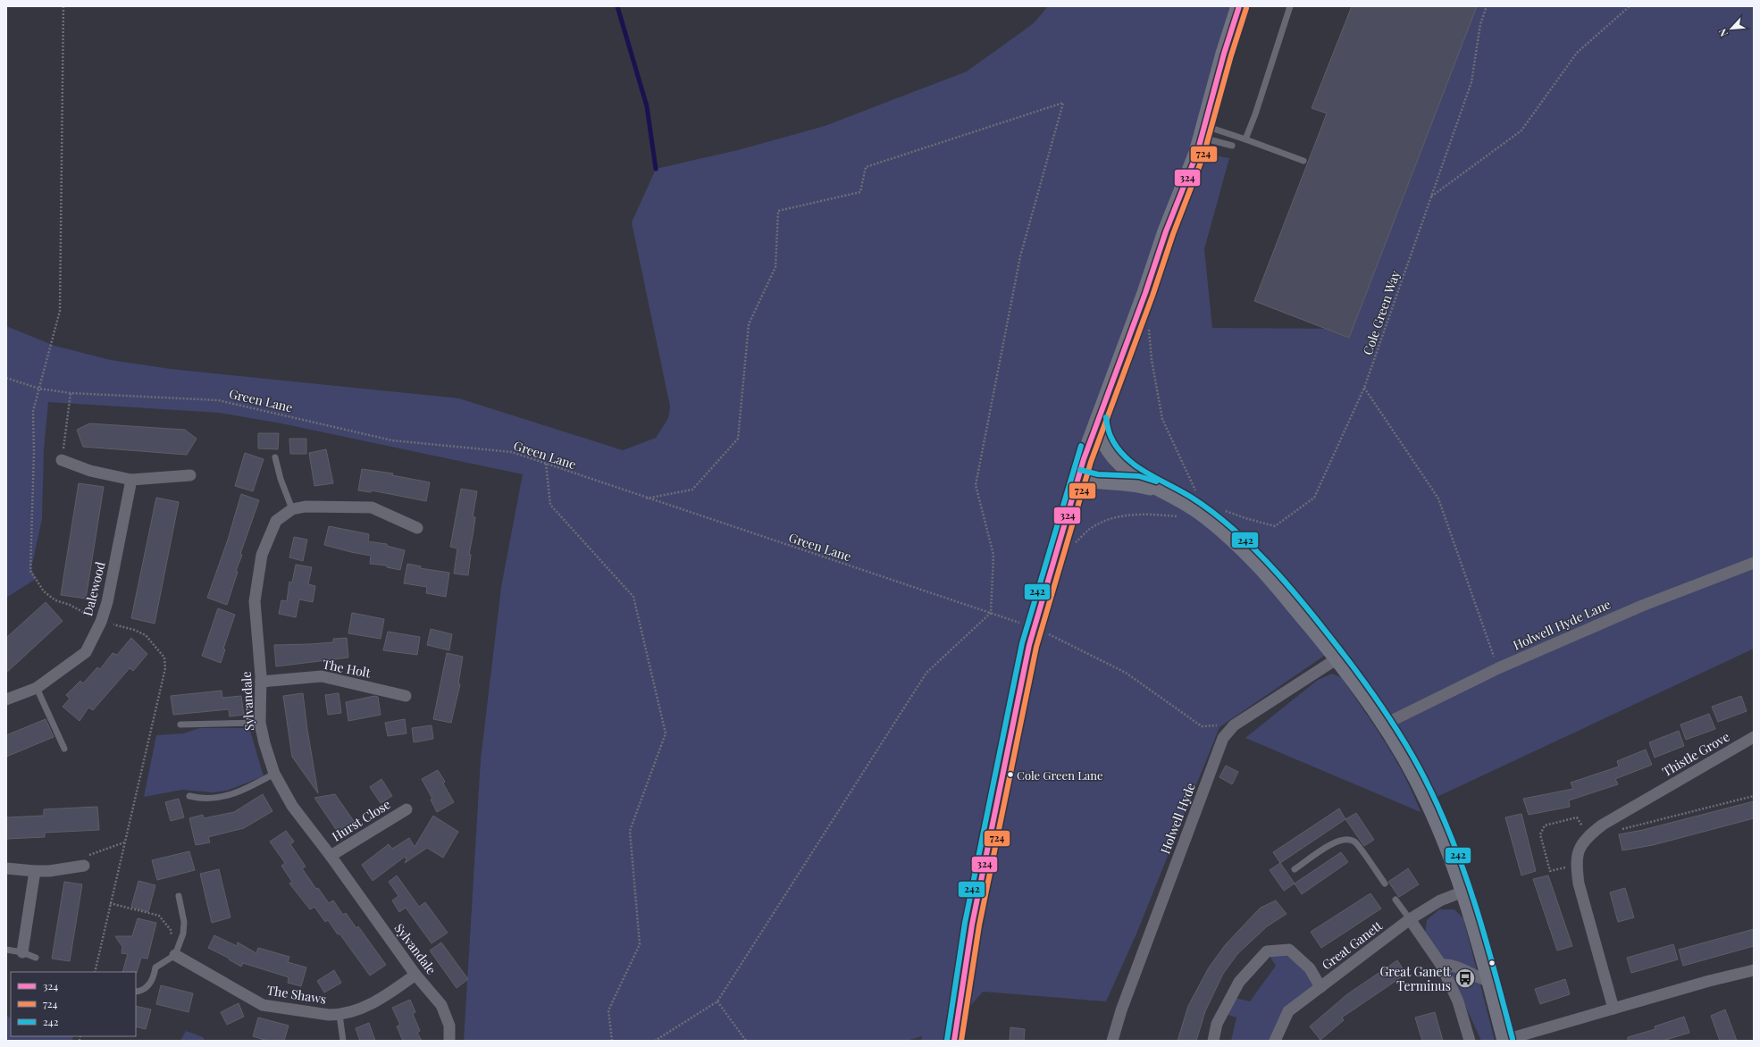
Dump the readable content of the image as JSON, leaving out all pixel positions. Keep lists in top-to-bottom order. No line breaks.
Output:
{"streets":{"street":["Dalewood","Holwell Hyde Lane","The Holt","Sylvandale","Thistle Grove","Holwell Hyde","Hurst Close","Great Ganett","The Shaws"],"path":["Cole Green Way","Green Lane"]},"crossings":[["The Holt","Sylvandale"],["Sylvandale","Hurst Close"],["Sylvandale","The Shaws"]],"places":{"other":["Cole Green Lane"],"bus stop":["Great Ganett Terminus"]},"lines":["transit line 324","transit line 724","transit line 242"],"legend":["324","724","242"],"north":"bottom left"}
